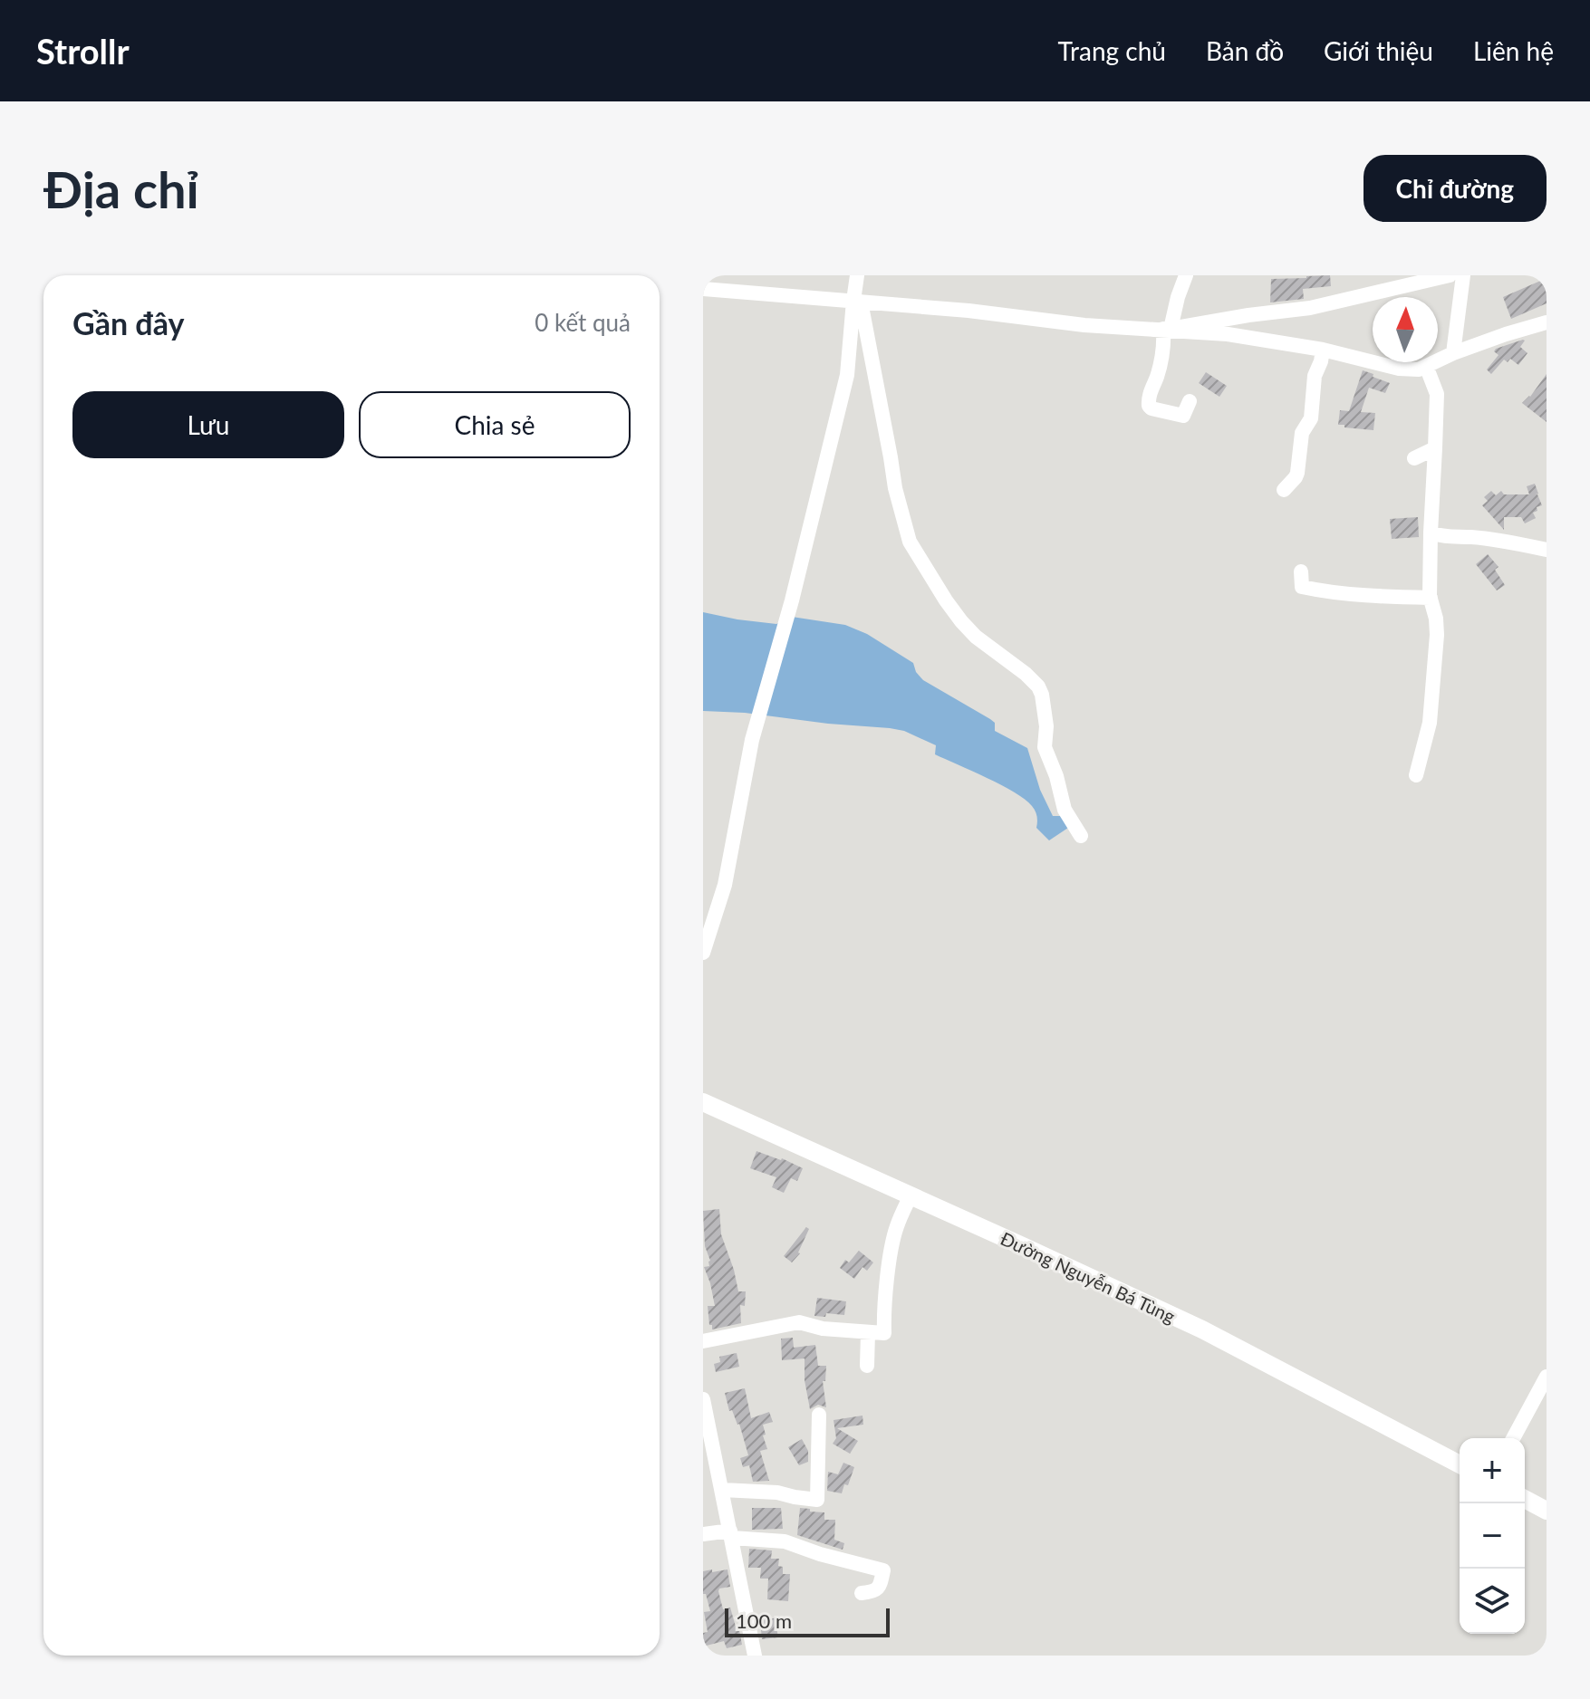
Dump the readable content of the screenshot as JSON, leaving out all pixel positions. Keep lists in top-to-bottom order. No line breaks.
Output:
{"streets":{"main road":["Đường Nguyễn Bá Tùng"]},"scale_bar":"100 m","north":"top","page":{"header":"Strollr","nav":["Trang chủ","Bản đồ","Giới thiệu","Liên hệ"],"buttons":["Chỉ đường",["Lưu","Chia sẻ"]],"title":"Địa chỉ","heading":["Gần đây","0 kết quả"],"map_buttons":["+","−"],"scale":"100 m"}}
